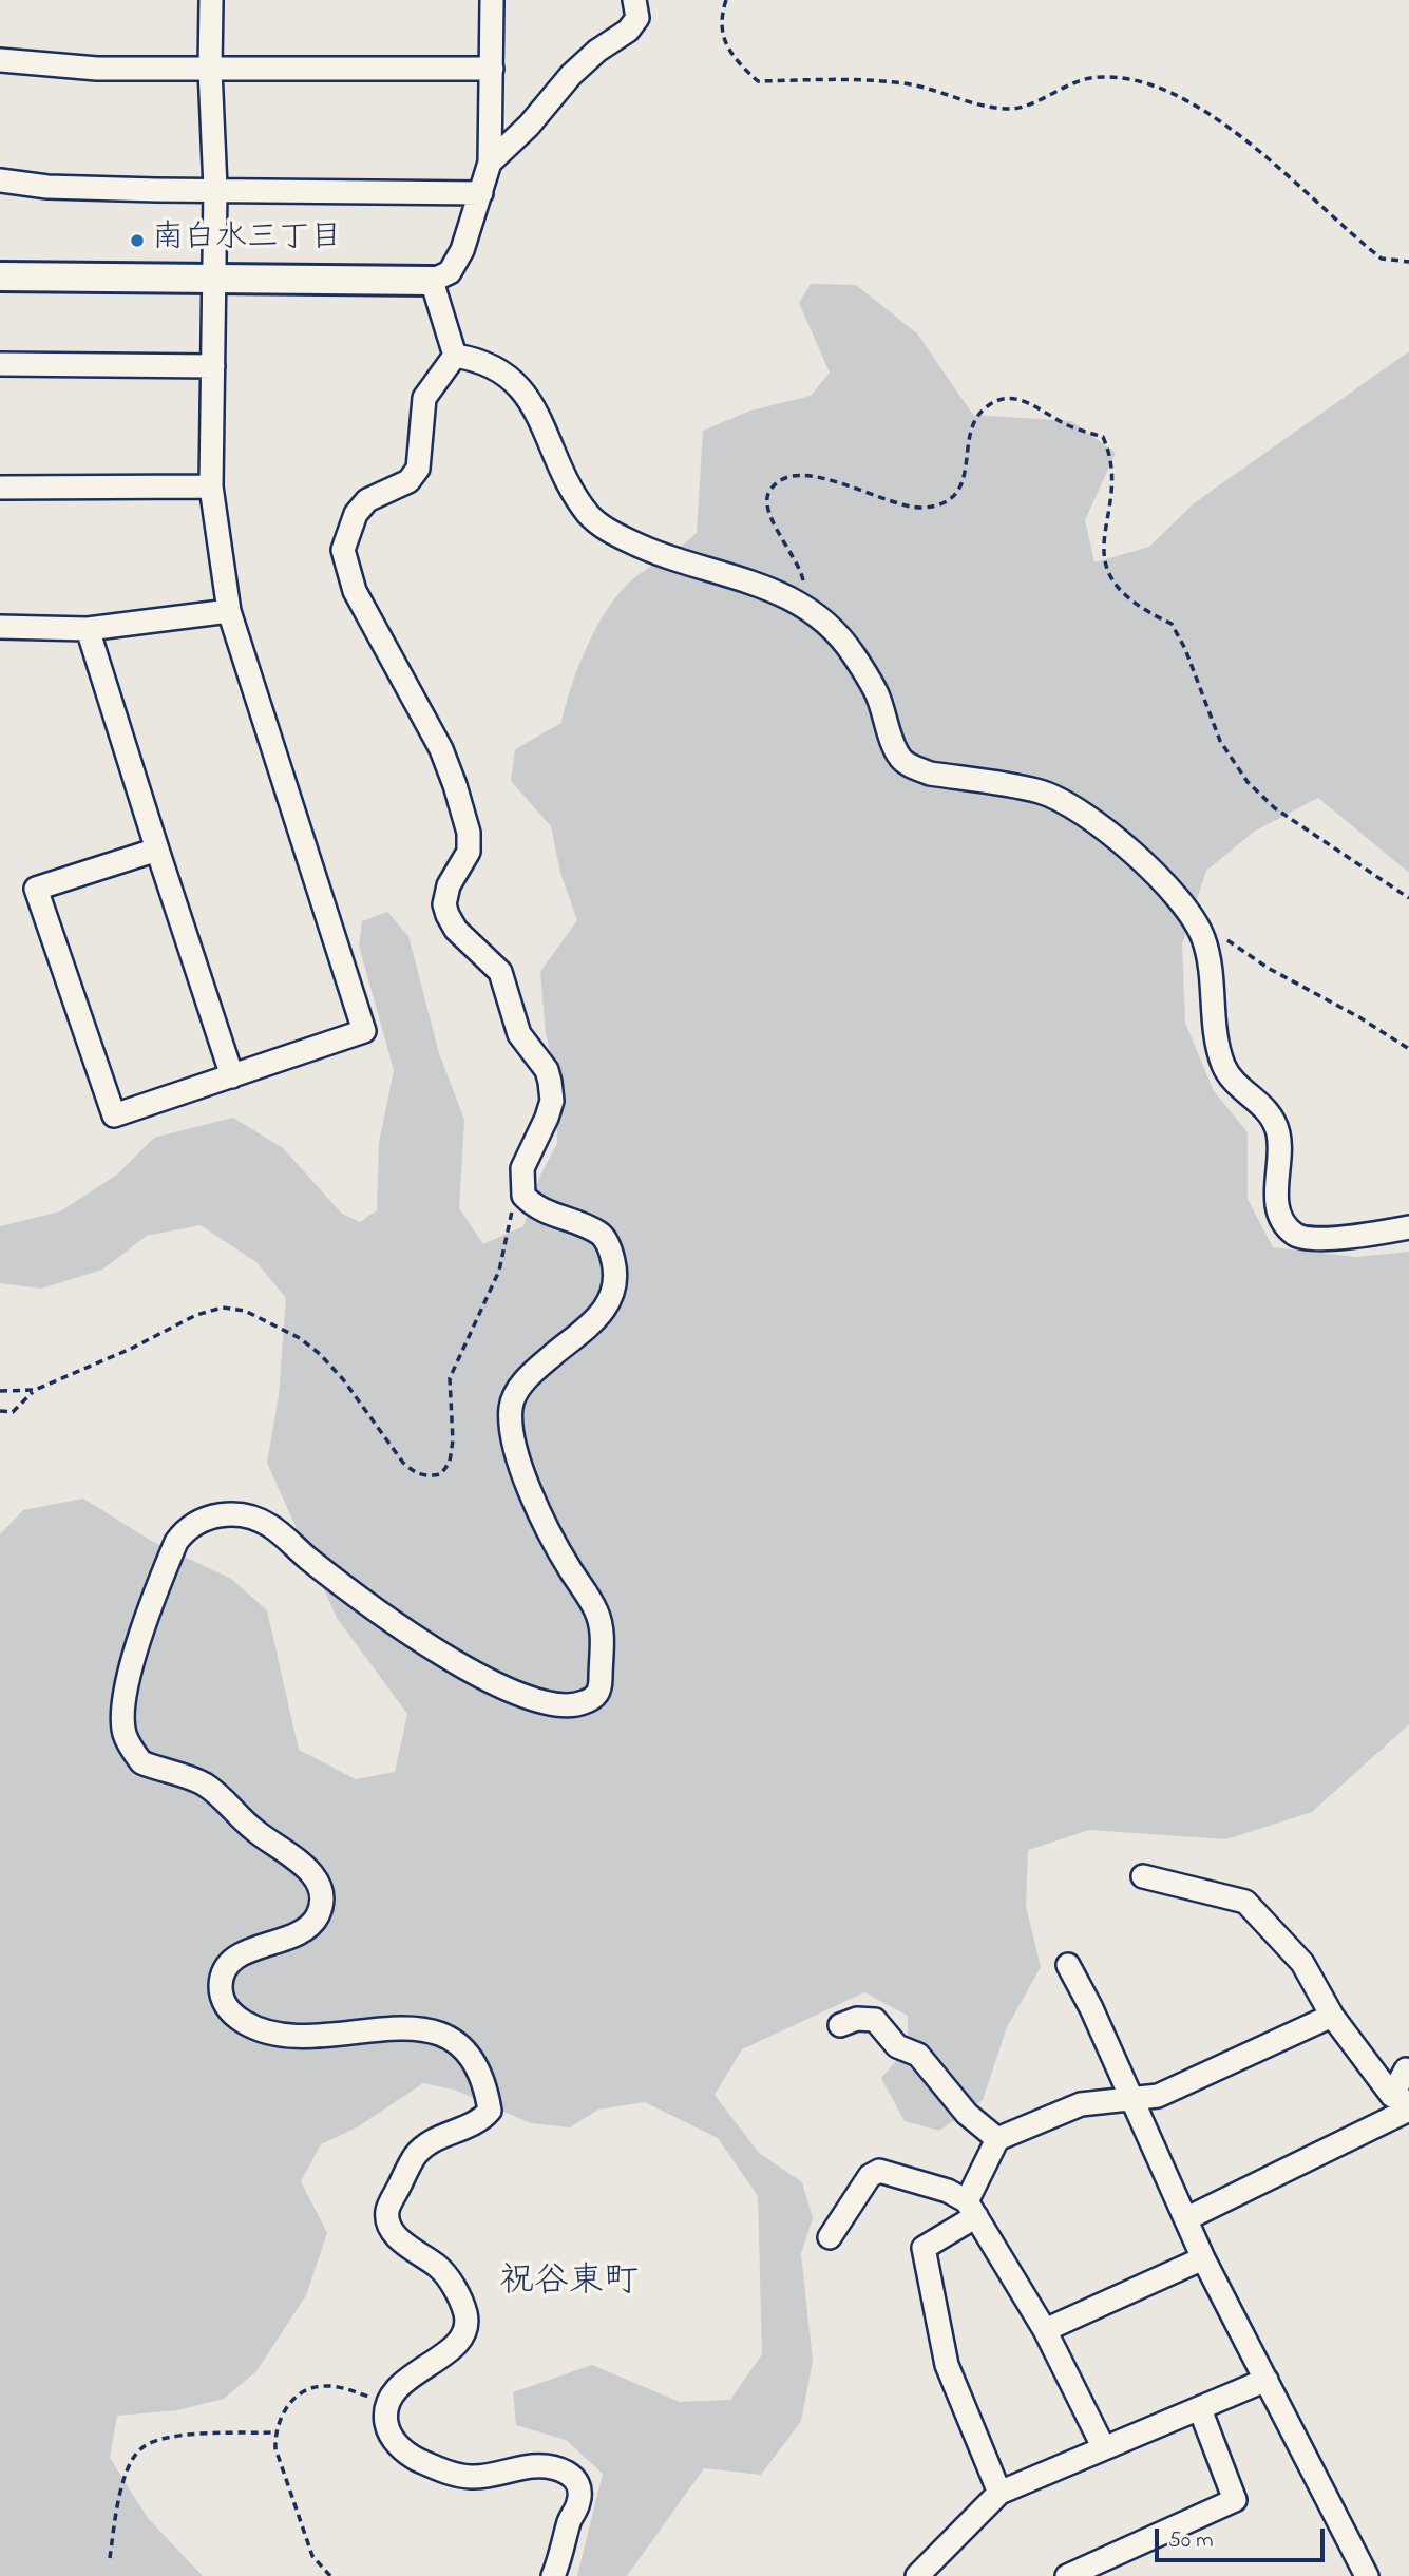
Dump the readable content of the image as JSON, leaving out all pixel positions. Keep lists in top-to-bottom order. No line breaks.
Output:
{"districts":["祝谷東町"],"places":["南白水三丁目"],"scale_bar":"50 m"}
